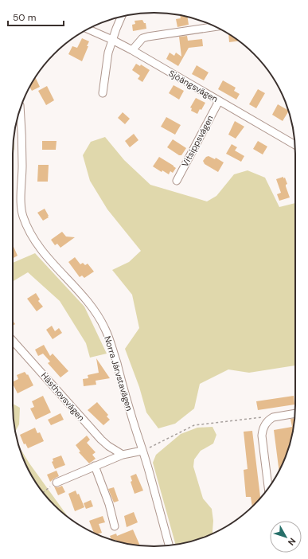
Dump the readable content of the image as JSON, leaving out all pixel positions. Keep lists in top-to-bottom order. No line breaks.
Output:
{"streets":{"street":["Sjöängsvägen","Vitsippsvägen","Norra Järvstavägen","Hästhovsvägen"]},"crossings":[["Sjöängsvägen","Vitsippsvägen"]],"scale_bar":"50 m","north":"bottom right"}
